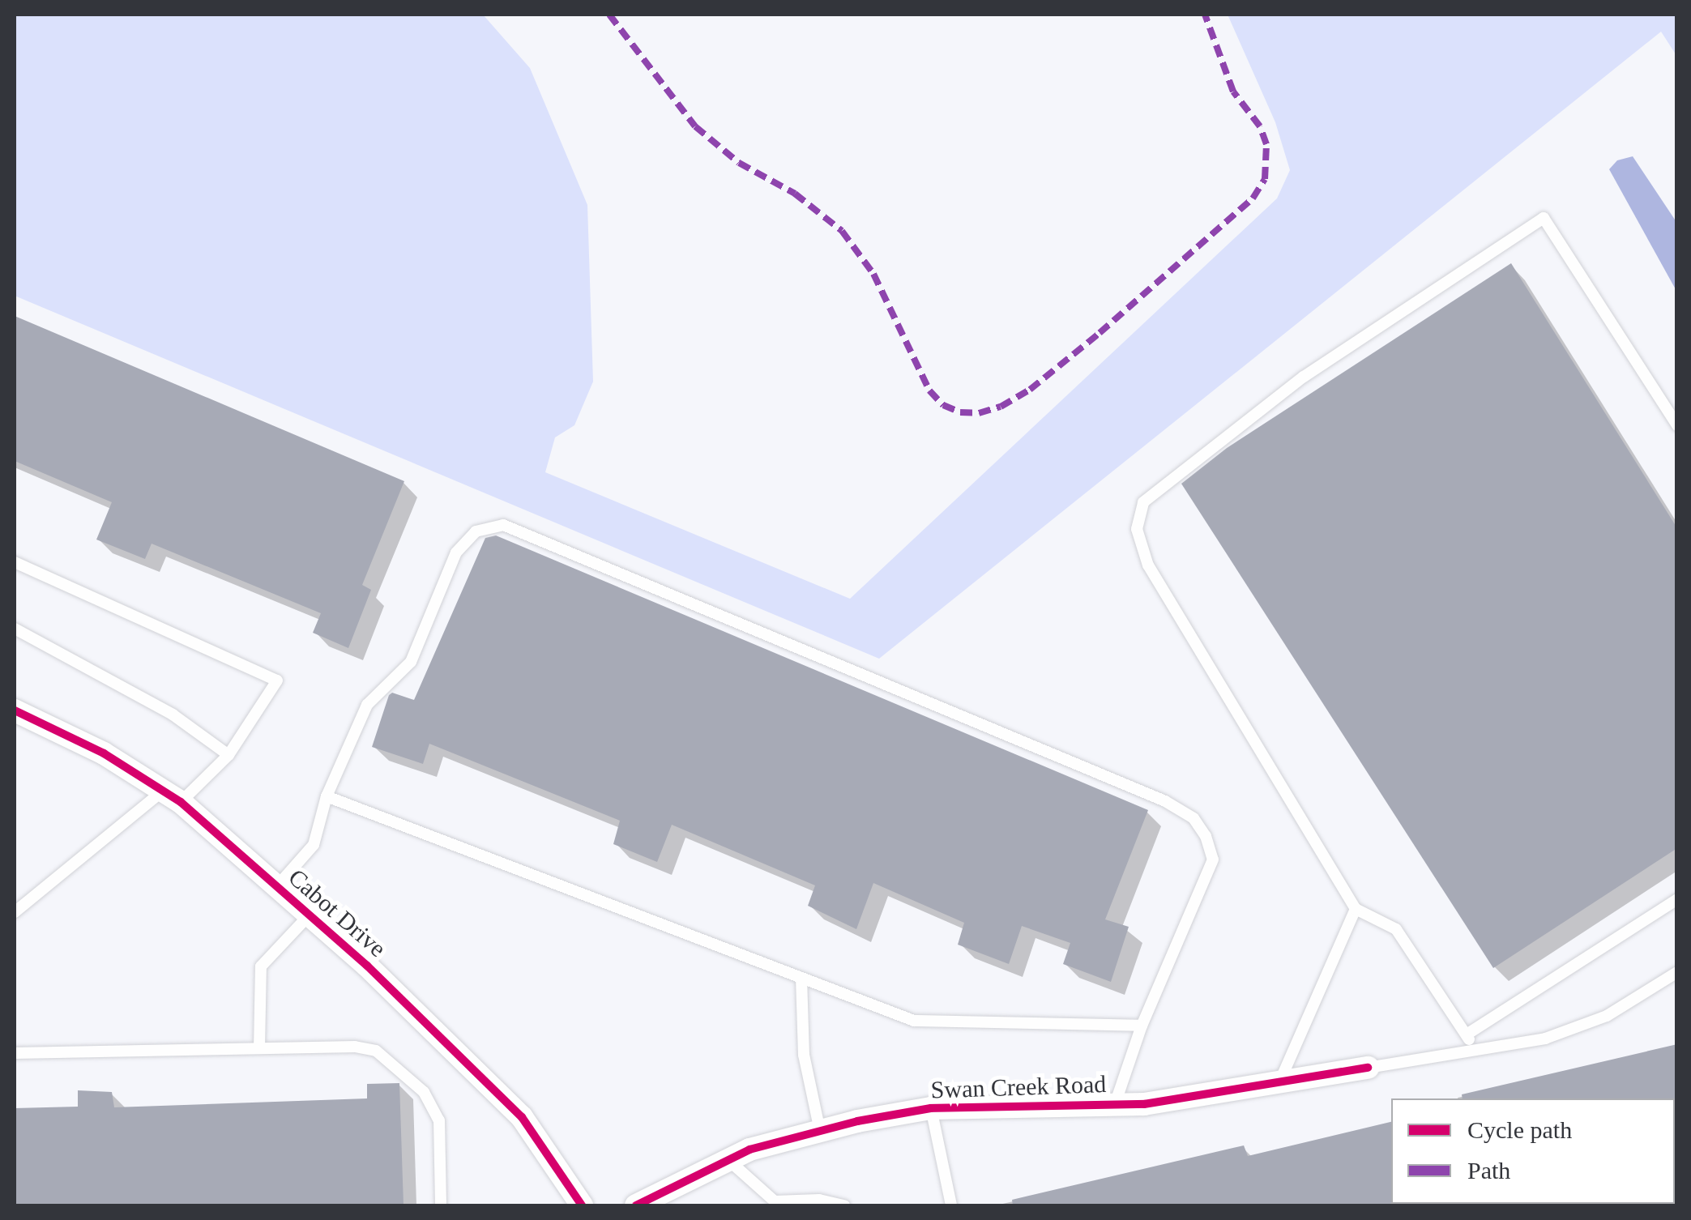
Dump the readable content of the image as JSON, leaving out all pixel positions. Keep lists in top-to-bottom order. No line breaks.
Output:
{"streets":{"street":["Cabot Drive","Swan Creek Road"]},"legend":["Cycle path","Path"]}
